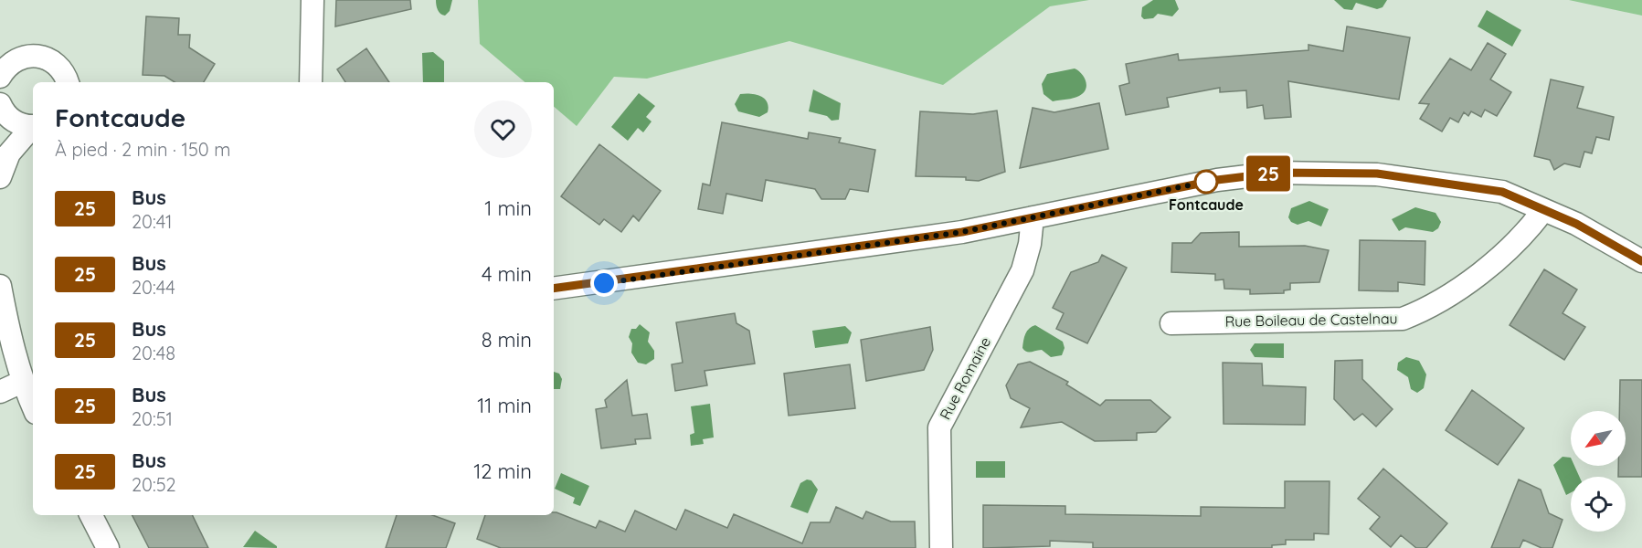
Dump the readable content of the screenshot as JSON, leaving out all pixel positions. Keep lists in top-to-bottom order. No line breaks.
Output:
{"streets":{"street":["Rue Boileau de Castelnau","Rue Romaine"]},"places":["Fontcaude"],"lines":["bus line 25"],"north":"bottom left","page":{"on_map":"25","heading":["Fontcaude","À pied · 2 min · 150 m"],"list":[{"mark":"25","name":"Bus","note":"20:41","value":"1 min"},{"mark":"25","name":"Bus","note":"20:44","value":"4 min"},{"mark":"25","name":"Bus","note":"20:48","value":"8 min"},{"mark":"25","name":"Bus","note":"20:51","value":"11 min"},{"mark":"25","name":"Bus","note":"20:52","value":"12 min"}]}}
